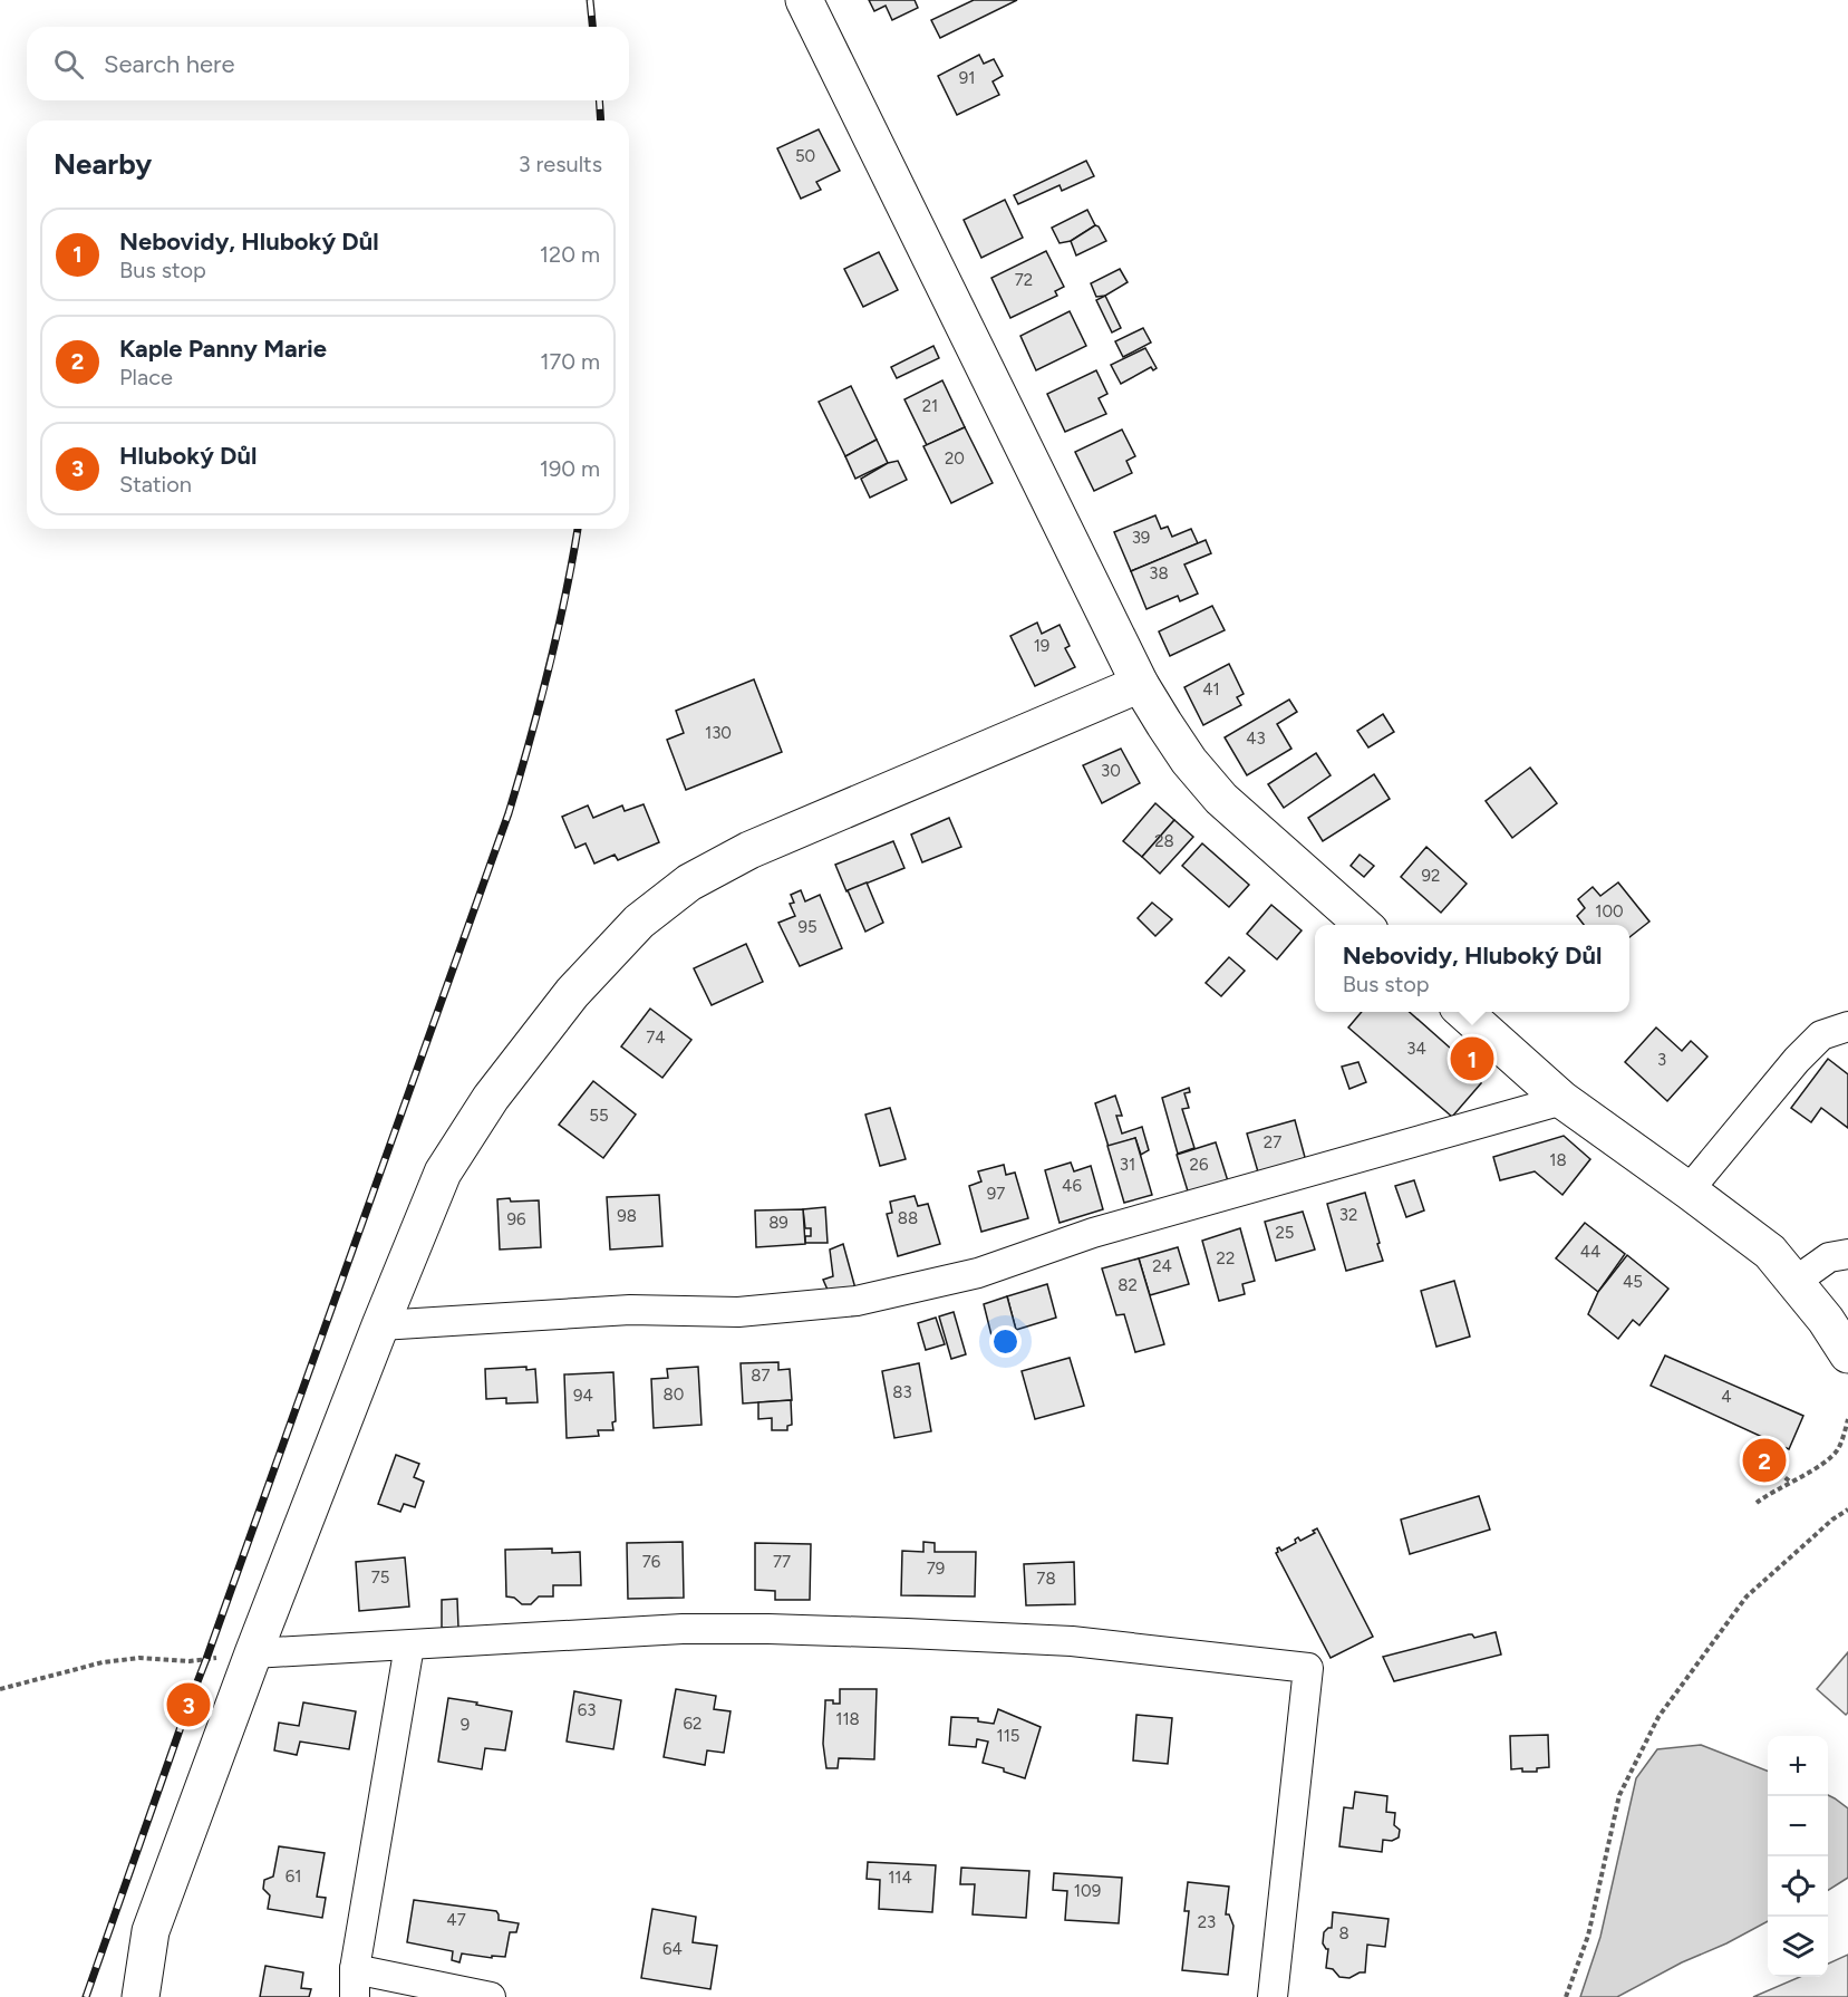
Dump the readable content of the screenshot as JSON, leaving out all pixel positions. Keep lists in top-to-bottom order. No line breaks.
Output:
{"house_numbers":["91","50","72","21","20","39","38","19","41","130","43","30","28","92","100","95","74","34","3","55","27","18","31","26","46","97","32","98","88","96","89","25","44","22","24","45","82","87","83","80","94","4","76","77","79","75","78","63","118","62","9","115","61","114","109","47","23","8","64"],"page":{"search":"Search here","heading":["Nearby","3 results"],"list":[{"mark":"1","name":"Nebovidy, Hluboký Důl","note":"Bus stop","value":"120 m"},{"mark":"2","name":"Kaple Panny Marie","note":"Place","value":"170 m"},{"mark":"3","name":"Hluboký Důl","note":"Station","value":"190 m"}],"popup":["Nebovidy, Hluboký Důl","Bus stop"],"pins":["1","2","3"],"map_buttons":["+","−"]}}
